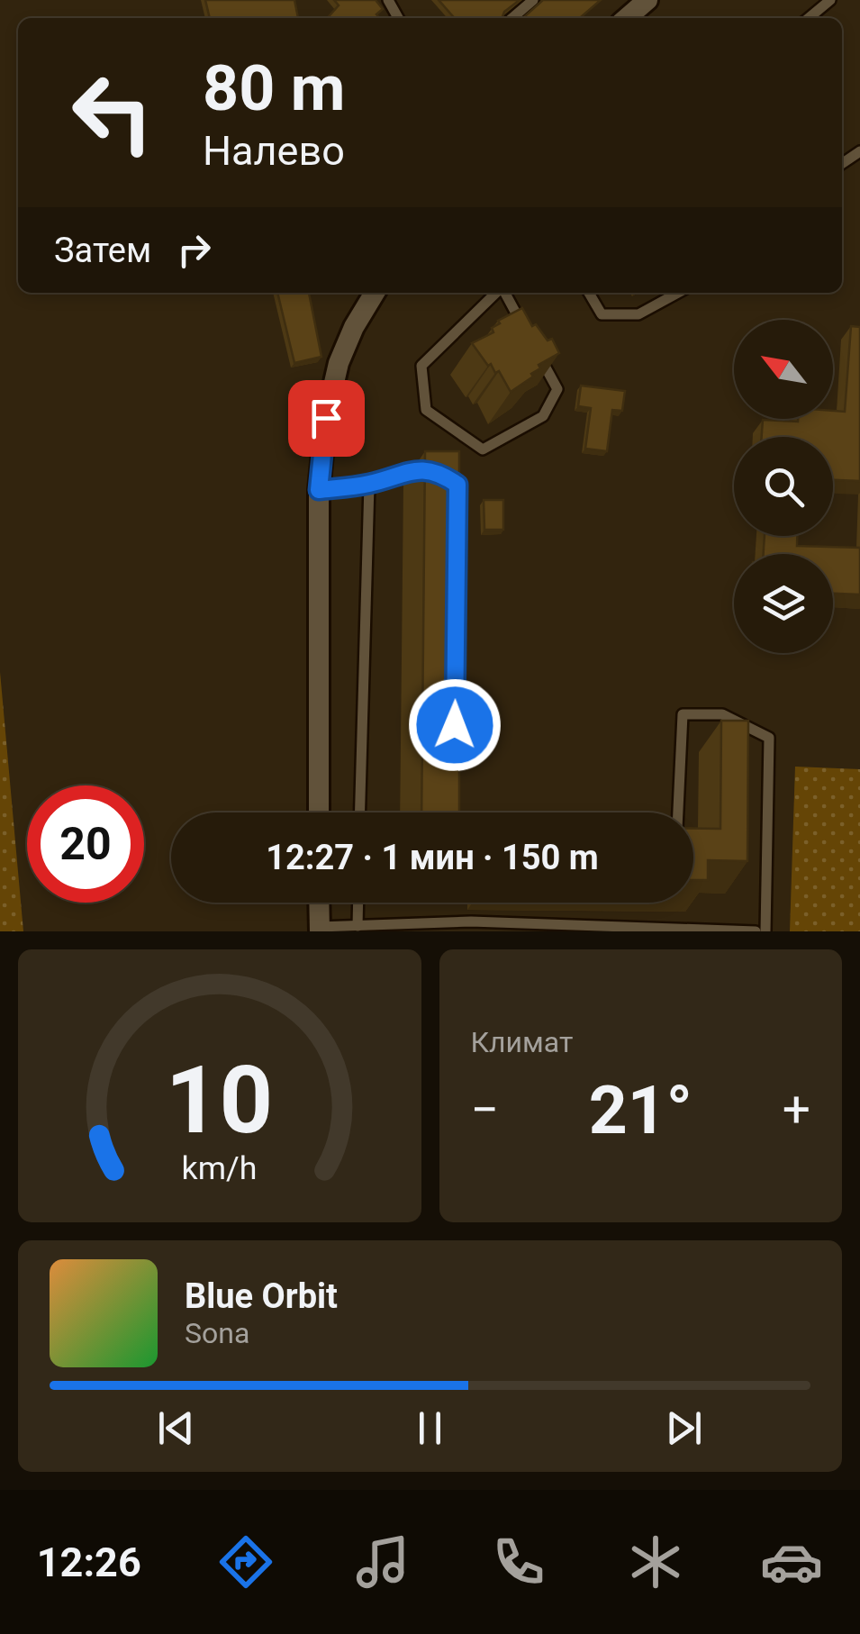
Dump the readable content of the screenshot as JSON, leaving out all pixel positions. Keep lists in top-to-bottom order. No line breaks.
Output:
{"north":"top left","page":{"turn":["80 m","Налево"],"then":"Затем","limit":"20","trip":"12:27 · 1 мин · 150 m","tile":"Климат","heat":["−","21°","+"],"song":["Blue Orbit","Sona"],"tabs":"12:26","gauge":["10","km/h"]}}
